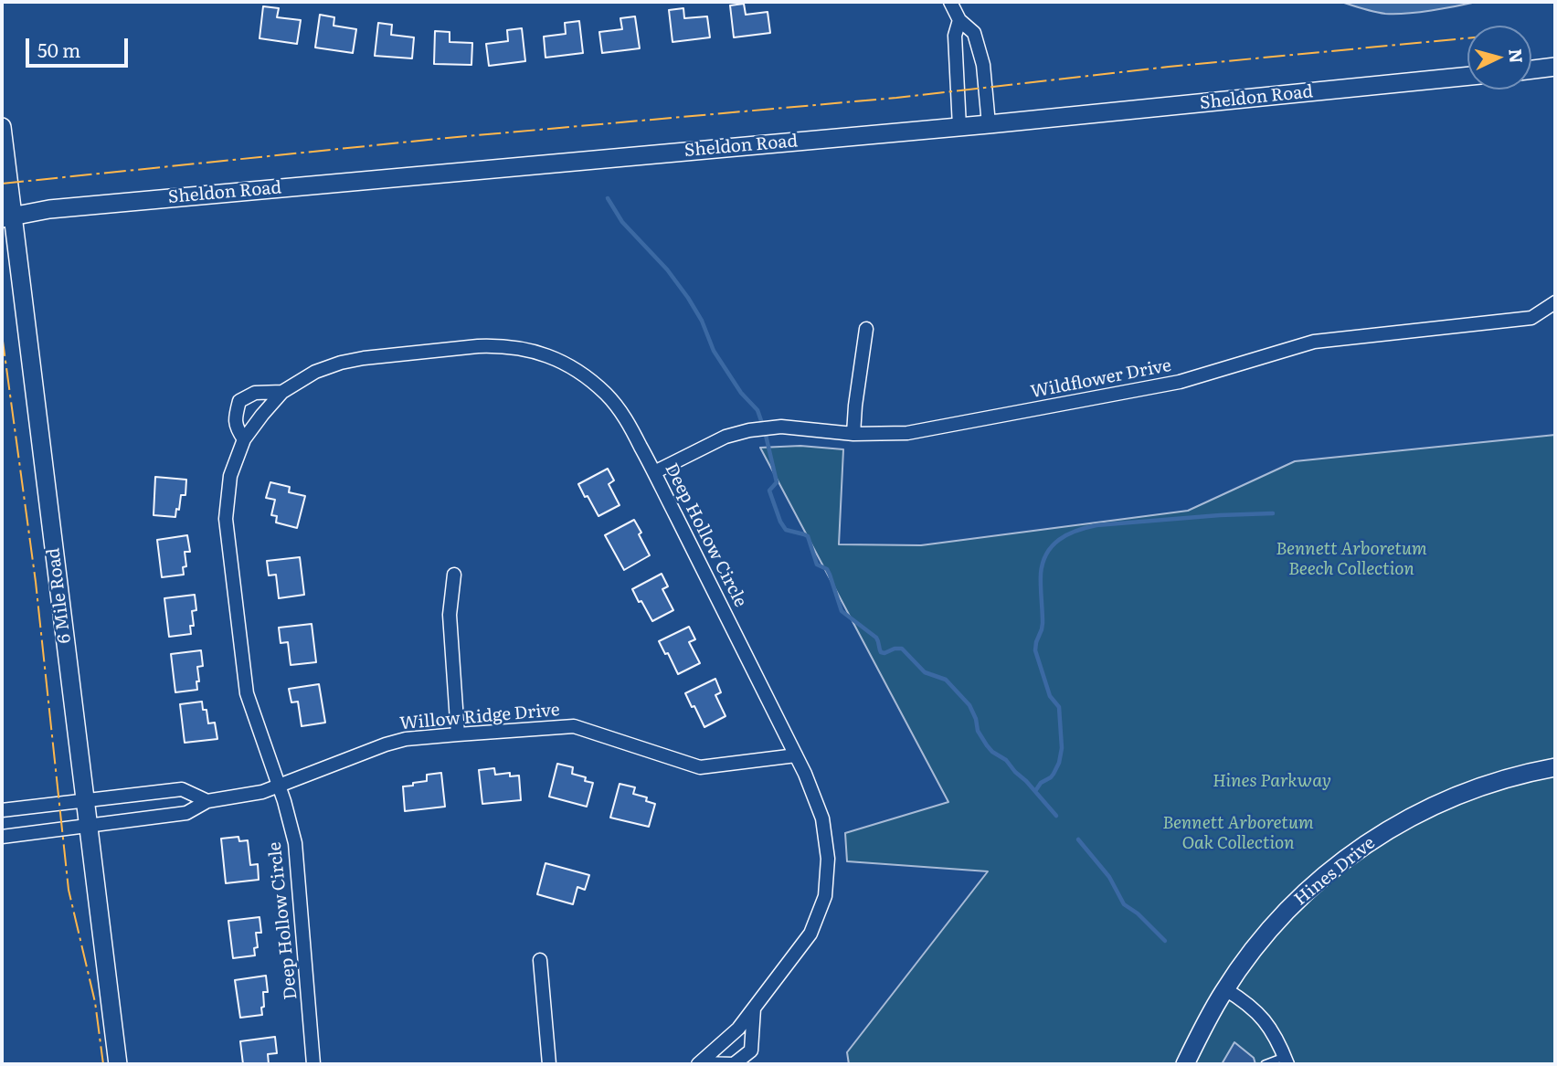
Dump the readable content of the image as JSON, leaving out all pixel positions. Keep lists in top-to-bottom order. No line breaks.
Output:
{"streets":{"main road":["Sheldon Road","6 Mile Road","Hines Drive"],"street":["Wildflower Drive","Deep Hollow Circle","Willow Ridge Drive"]},"crossings":[["Sheldon Road","6 Mile Road"],["Wildflower Drive","Deep Hollow Circle"],["Deep Hollow Circle","Willow Ridge Drive"],["6 Mile Road","Willow Ridge Drive"]],"parks":["Bennett Arboretum Beech Collection","Hines Parkway","Bennett Arboretum Oak Collection"],"scale_bar":"50 m","north":"right"}
